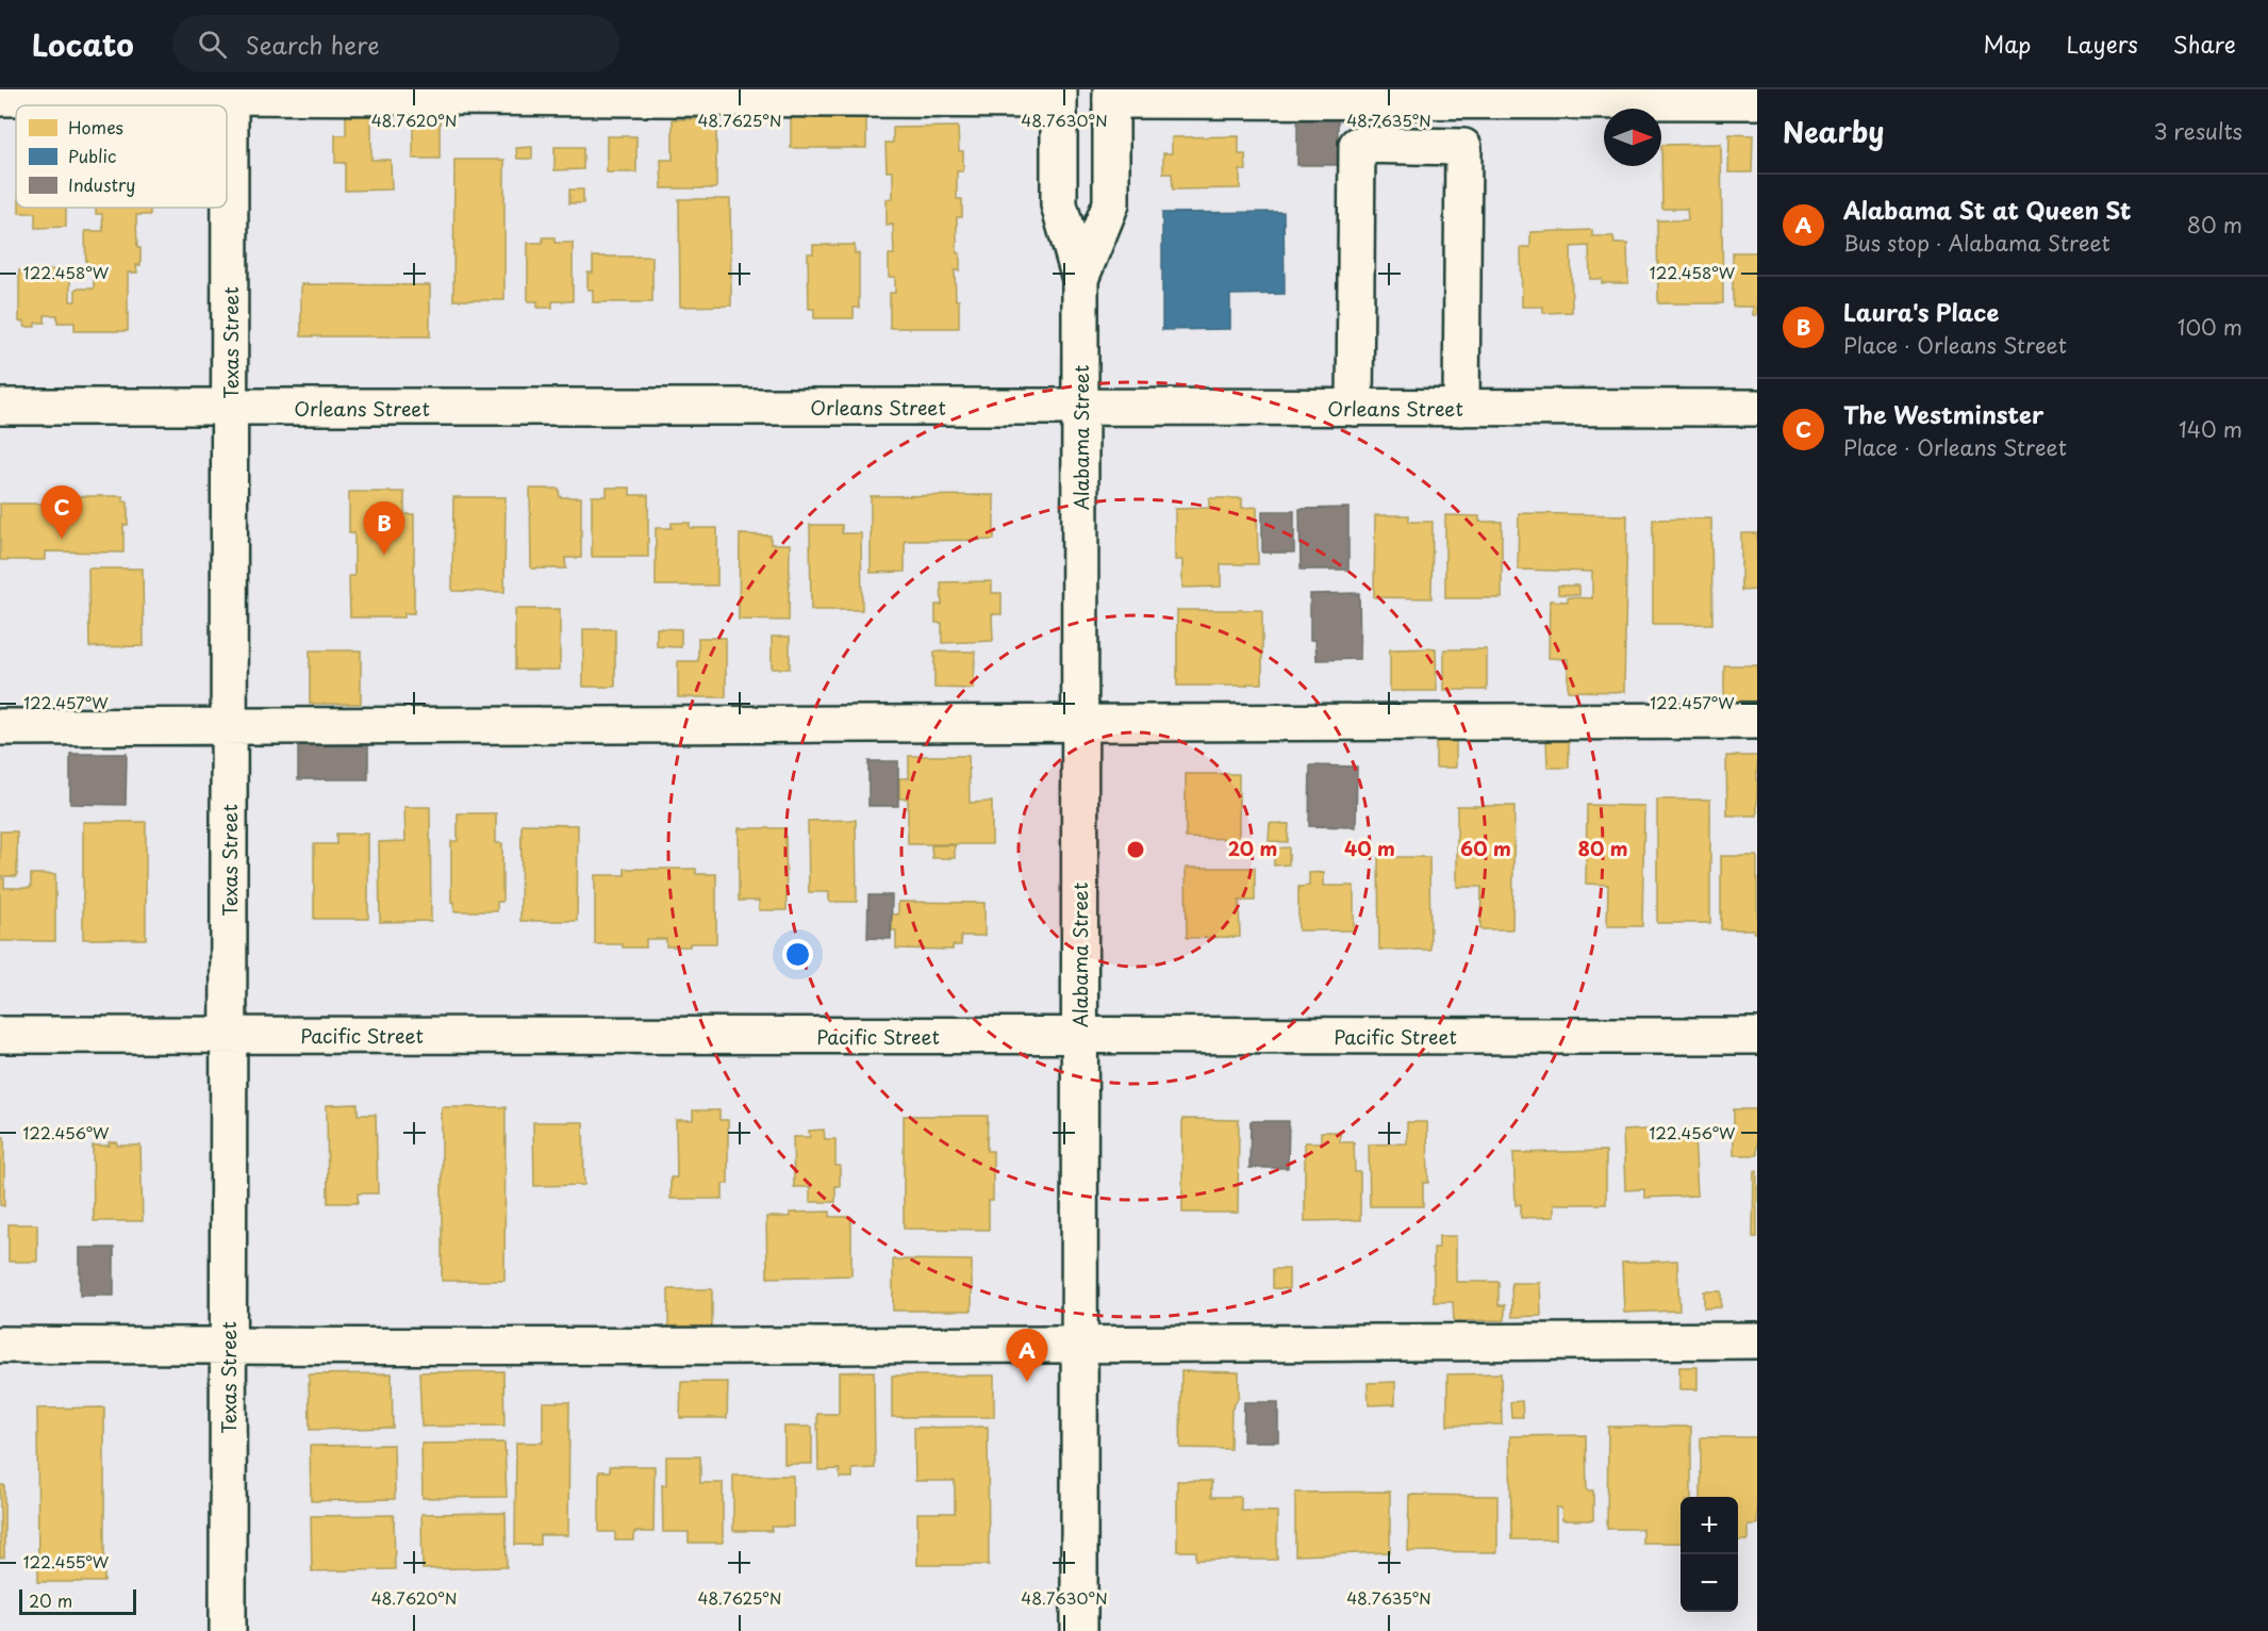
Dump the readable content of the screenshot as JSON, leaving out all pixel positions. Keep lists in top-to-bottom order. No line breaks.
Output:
{"streets":{"street":["Texas Street","Orleans Street","Alabama Street","Pacific Street"]},"crossings":[["Texas Street","Orleans Street"],["Texas Street","Pacific Street"],["Orleans Street","Alabama Street"],["Alabama Street","Pacific Street"]],"legend":["Homes","Public","Industry"],"scale_bar":"20 m","north":"right","page":{"header":"Locato","search":"Search here","nav":["Map","Layers","Share"],"heading":["Nearby","3 results"],"list":[{"mark":"A","name":"Alabama St at Queen St","note":"Bus stop · Alabama Street","value":"80 m"},{"mark":"B","name":"Laura's Place","note":"Place · Orleans Street","value":"100 m"},{"mark":"C","name":"The Westminster","note":"Place · Orleans Street","value":"140 m"}],"pins":["C","B","A"],"map_buttons":["+","−"],"scale":"20 m"},"coordinates":["48.7620°N","48.7625°N","48.7630°N","48.7635°N","122.458°W","122.457°W","122.456°W","122.455°W"],"rings":["20 m","40 m","60 m","80 m"]}
